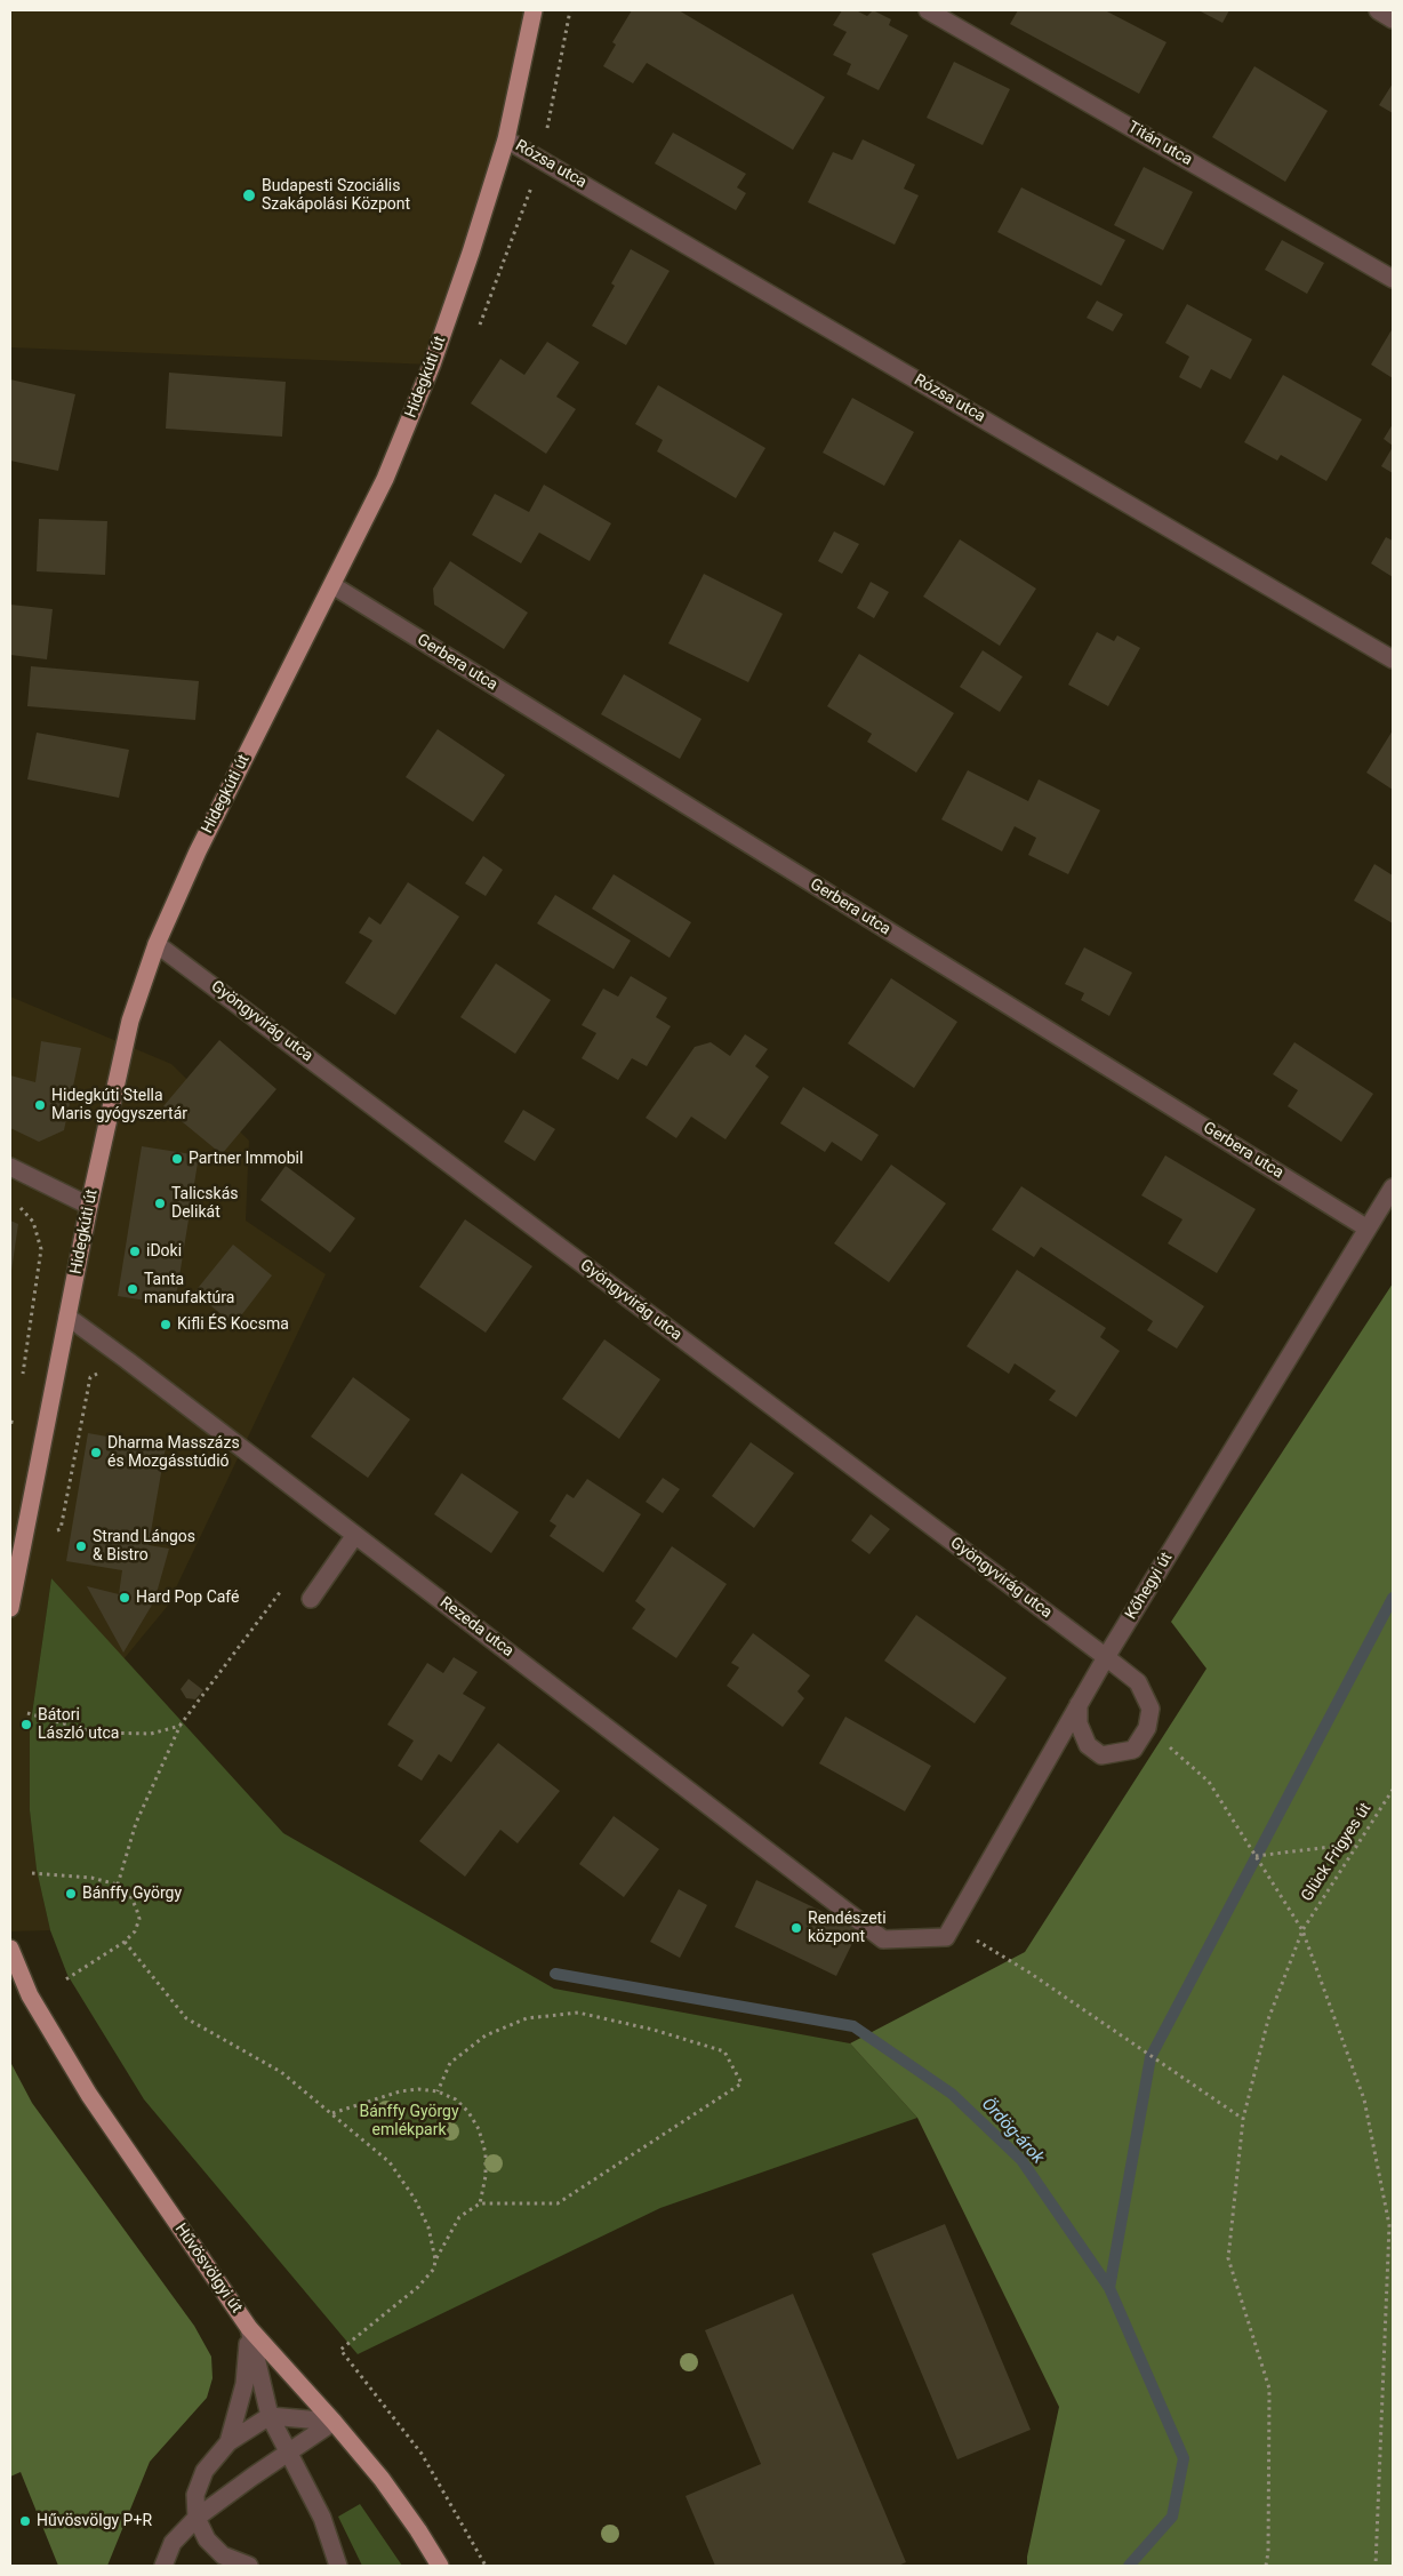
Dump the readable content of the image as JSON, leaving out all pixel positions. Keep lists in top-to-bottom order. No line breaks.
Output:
{"streets":{"main road":["Hidegkúti út","Hűvösvölgyi út"],"street":["Titán utca","Rózsa utca","Gerbera utca","Gyöngyvirág utca","Kőhegyi út","Rezeda utca"],"path":["Glück Frigyes út"]},"crossings":[["Rózsa utca","Hidegkúti út"],["Hidegkúti út","Gerbera utca"],["Hidegkúti út","Gyöngyvirág utca"],["Hidegkúti út","Rezeda utca"],["Gerbera utca","Kőhegyi út"],["Gyöngyvirág utca","Kőhegyi út"],["Kőhegyi út","Rezeda utca"]],"water":["Ördög-árok"],"parks":["Bánffy György emlékpark"],"places":["Budapesti Szociális Szakápolási Központ","Hidegkúti Stella Maris gyógyszertár","Partner Immobil","Talicskás Delikát","iDoki","Tanta manufaktúra","Kifli ÉS Kocsma","Dharma Masszázs és Mozgásstúdió","Strand Lángos & Bistro","Hard Pop Café","Bátori László utca","Bánffy György","Rendészeti központ","Hűvösvölgy P+R"]}
